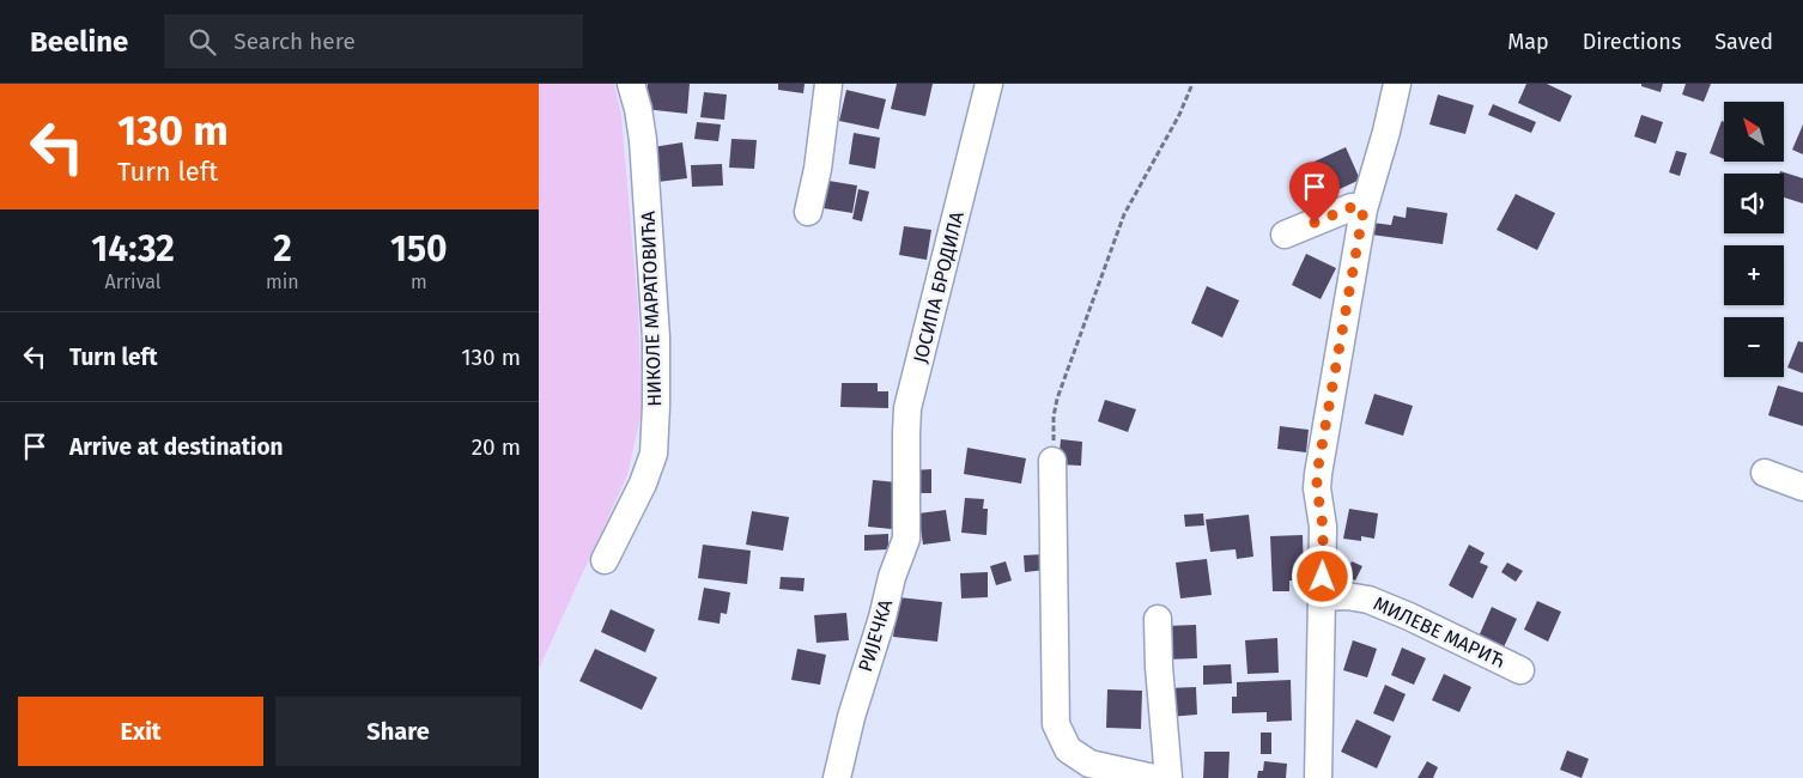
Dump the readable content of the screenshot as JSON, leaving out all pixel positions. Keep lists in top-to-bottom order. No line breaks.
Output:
{"streets":{"street":["ЈОСИПА БРОДИЛА","НИКОЛЕ МАРАТОВИЋА","МИЛЕВЕ МАРИЋ","РИЈЕЧКА"]},"crossings":[["ЈОСИПА БРОДИЛА","РИЈЕЧКА"]],"north":"top left","page":{"header":"Beeline","search":"Search here","nav":["Map","Directions","Saved"],"turn":["130 m","Turn left"],"map_buttons":["+","−"],"eta":["14:32","Arrival","2","min","150","m"],"list":[{"name":"Turn left","value":"130 m"},{"name":"Arrive at destination","value":"20 m"}],"buttons":["Exit","Share"]}}
